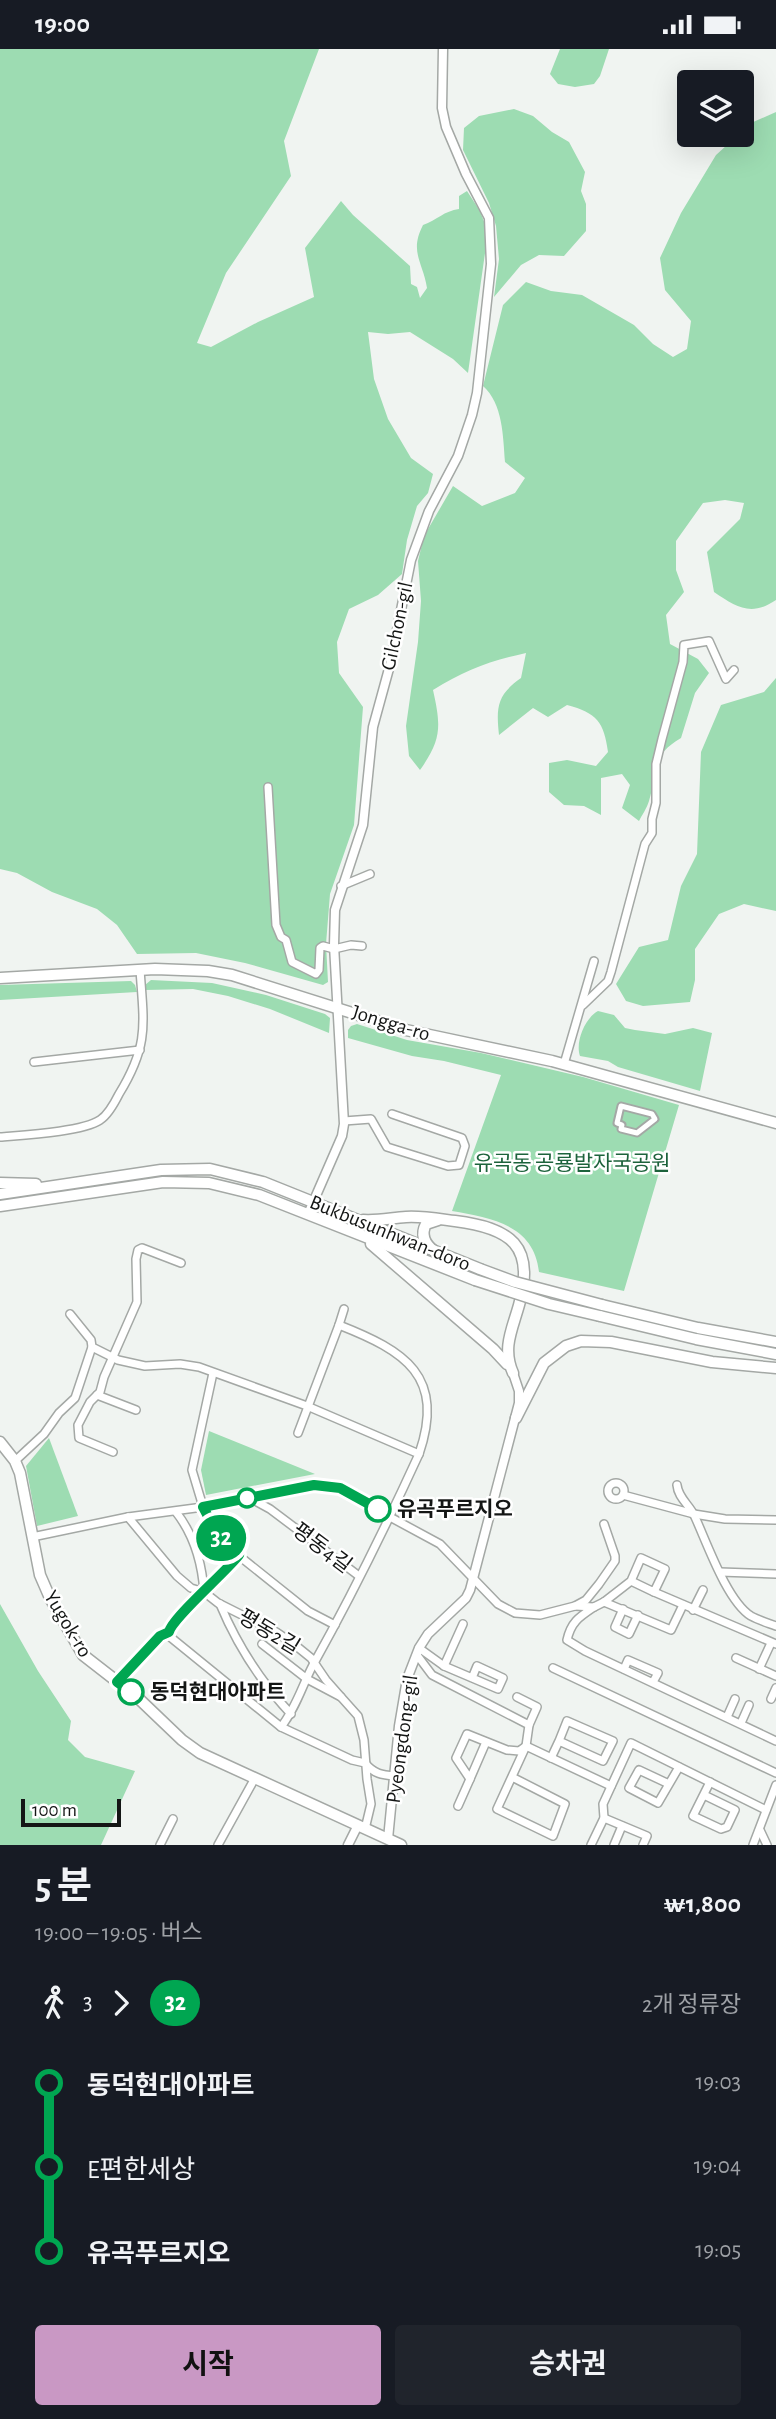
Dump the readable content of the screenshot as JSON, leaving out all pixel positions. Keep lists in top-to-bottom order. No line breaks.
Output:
{"streets":{"main road":["Jongga-ro","Bukbusunhwan-doro","Yugok-ro"],"street":["Gilchon-gil","평동4길","평동2길","Pyeongdong-gil"]},"crossings":[["Gilchon-gil","Jongga-ro"],["Gilchon-gil","Bukbusunhwan-doro"],["평동4길","평동2길"],["Yugok-ro","평동2길"],["Yugok-ro","Pyeongdong-gil"]],"parks":["유곡동 공룡발자국공원"],"places":["유곡푸르지오","동덕현대아파트"],"lines":["bus line 32"],"scale_bar":"100 m","page":{"status":"19:00","on_map":"32","scale":"100 m","heading":["5 분","19:00 – 19:05 · 버스","₩1,800"],"legs":["3","32","2개 정류장"],"list":[{"name":"동덕현대아파트","value":"19:03"},{"name":"E편한세상","value":"19:04"},{"name":"유곡푸르지오","value":"19:05"}],"buttons":["시작","승차권"]}}
